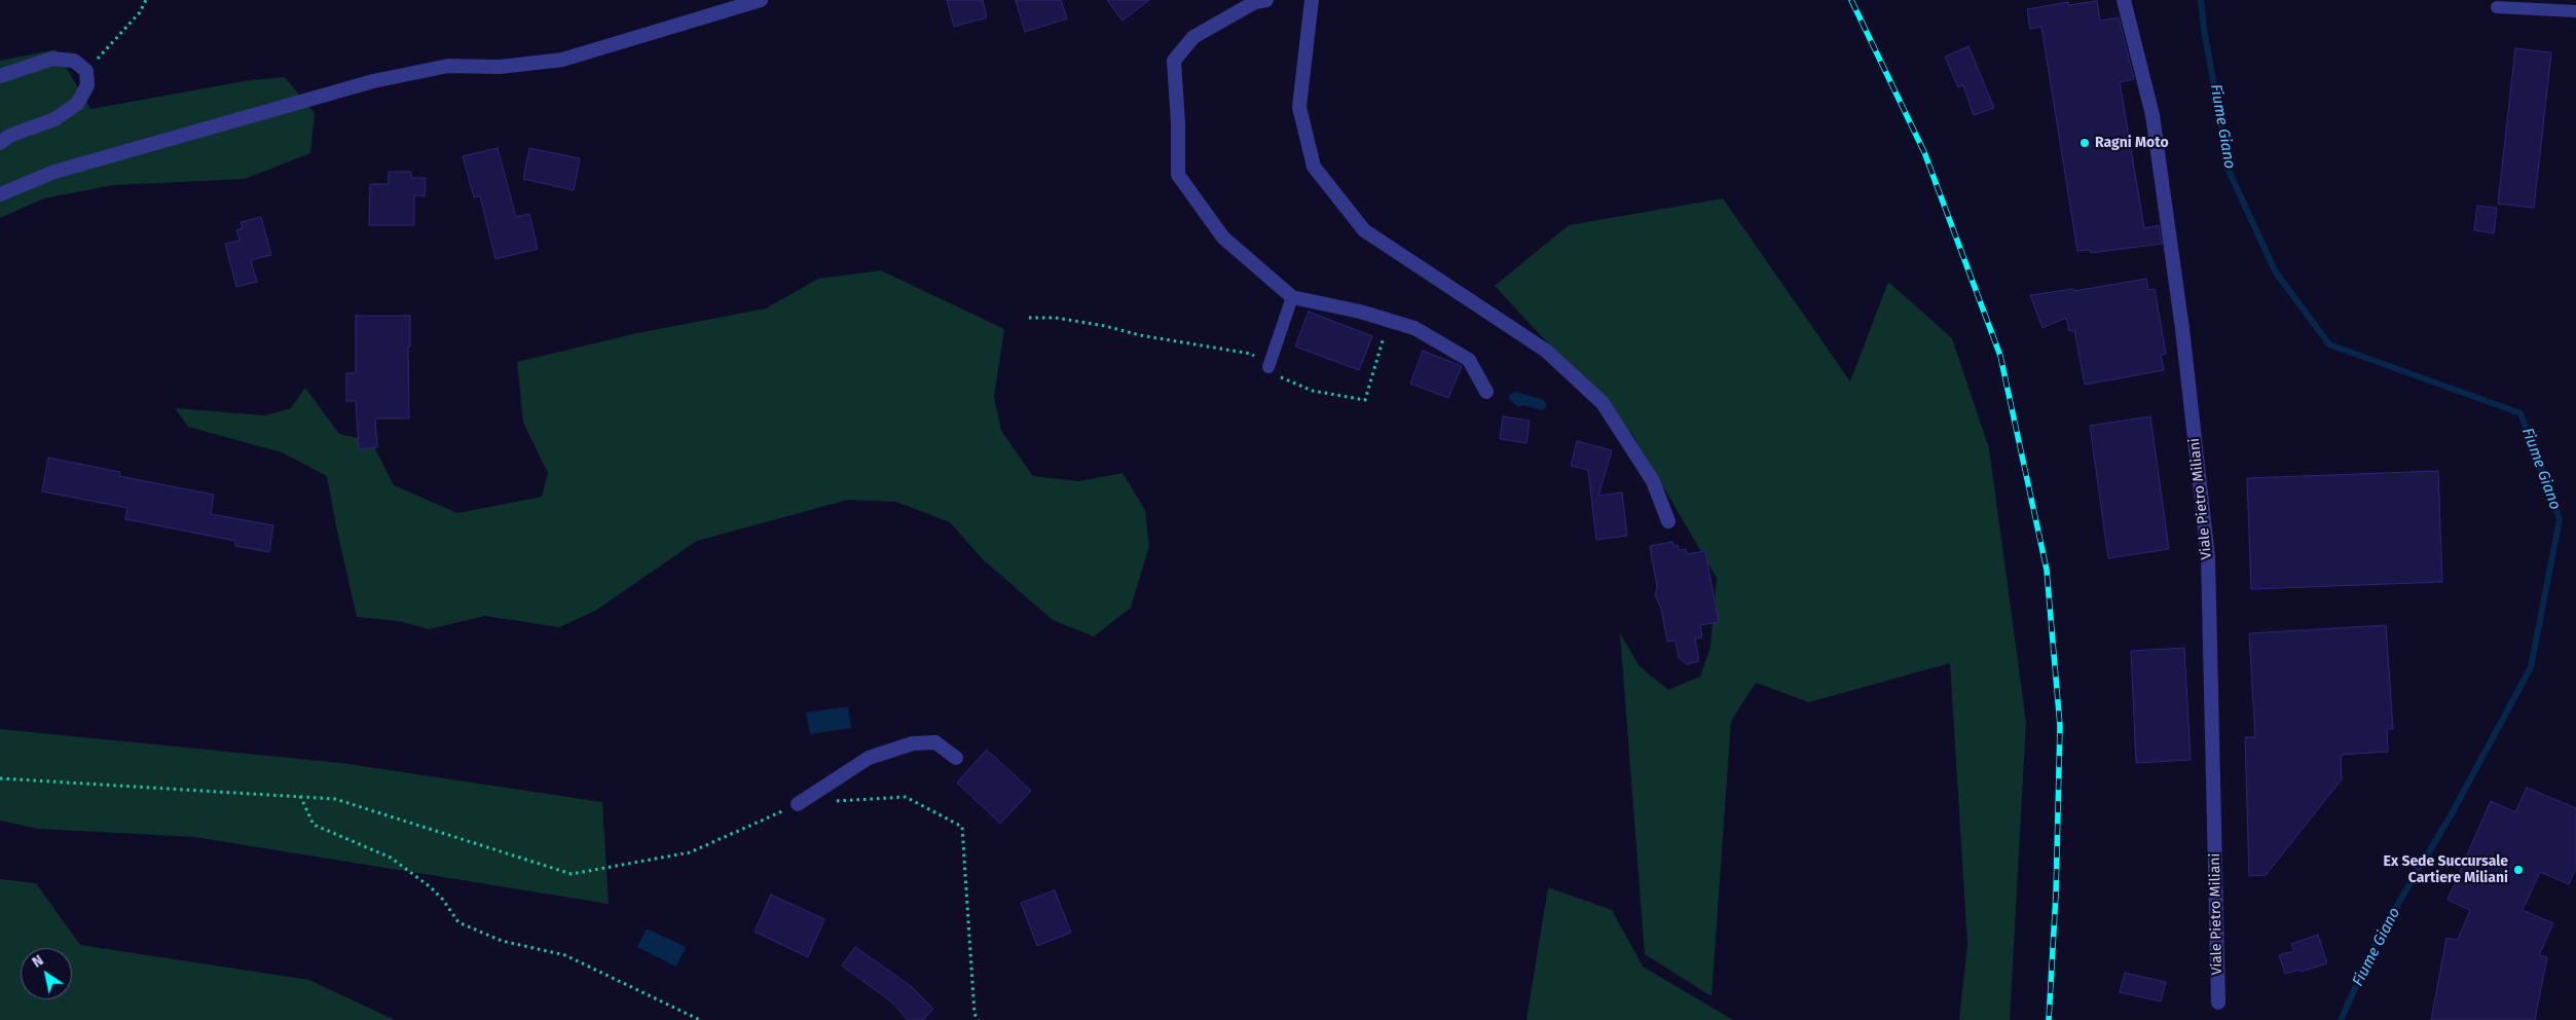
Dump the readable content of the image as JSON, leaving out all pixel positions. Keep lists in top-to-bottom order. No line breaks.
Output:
{"streets":{"street":["Viale Pietro Miliani"]},"water":["Fiume Giano"],"places":["Ragni Moto","Ex Sede Succursale Cartiere Miliani"],"north":"top left"}
